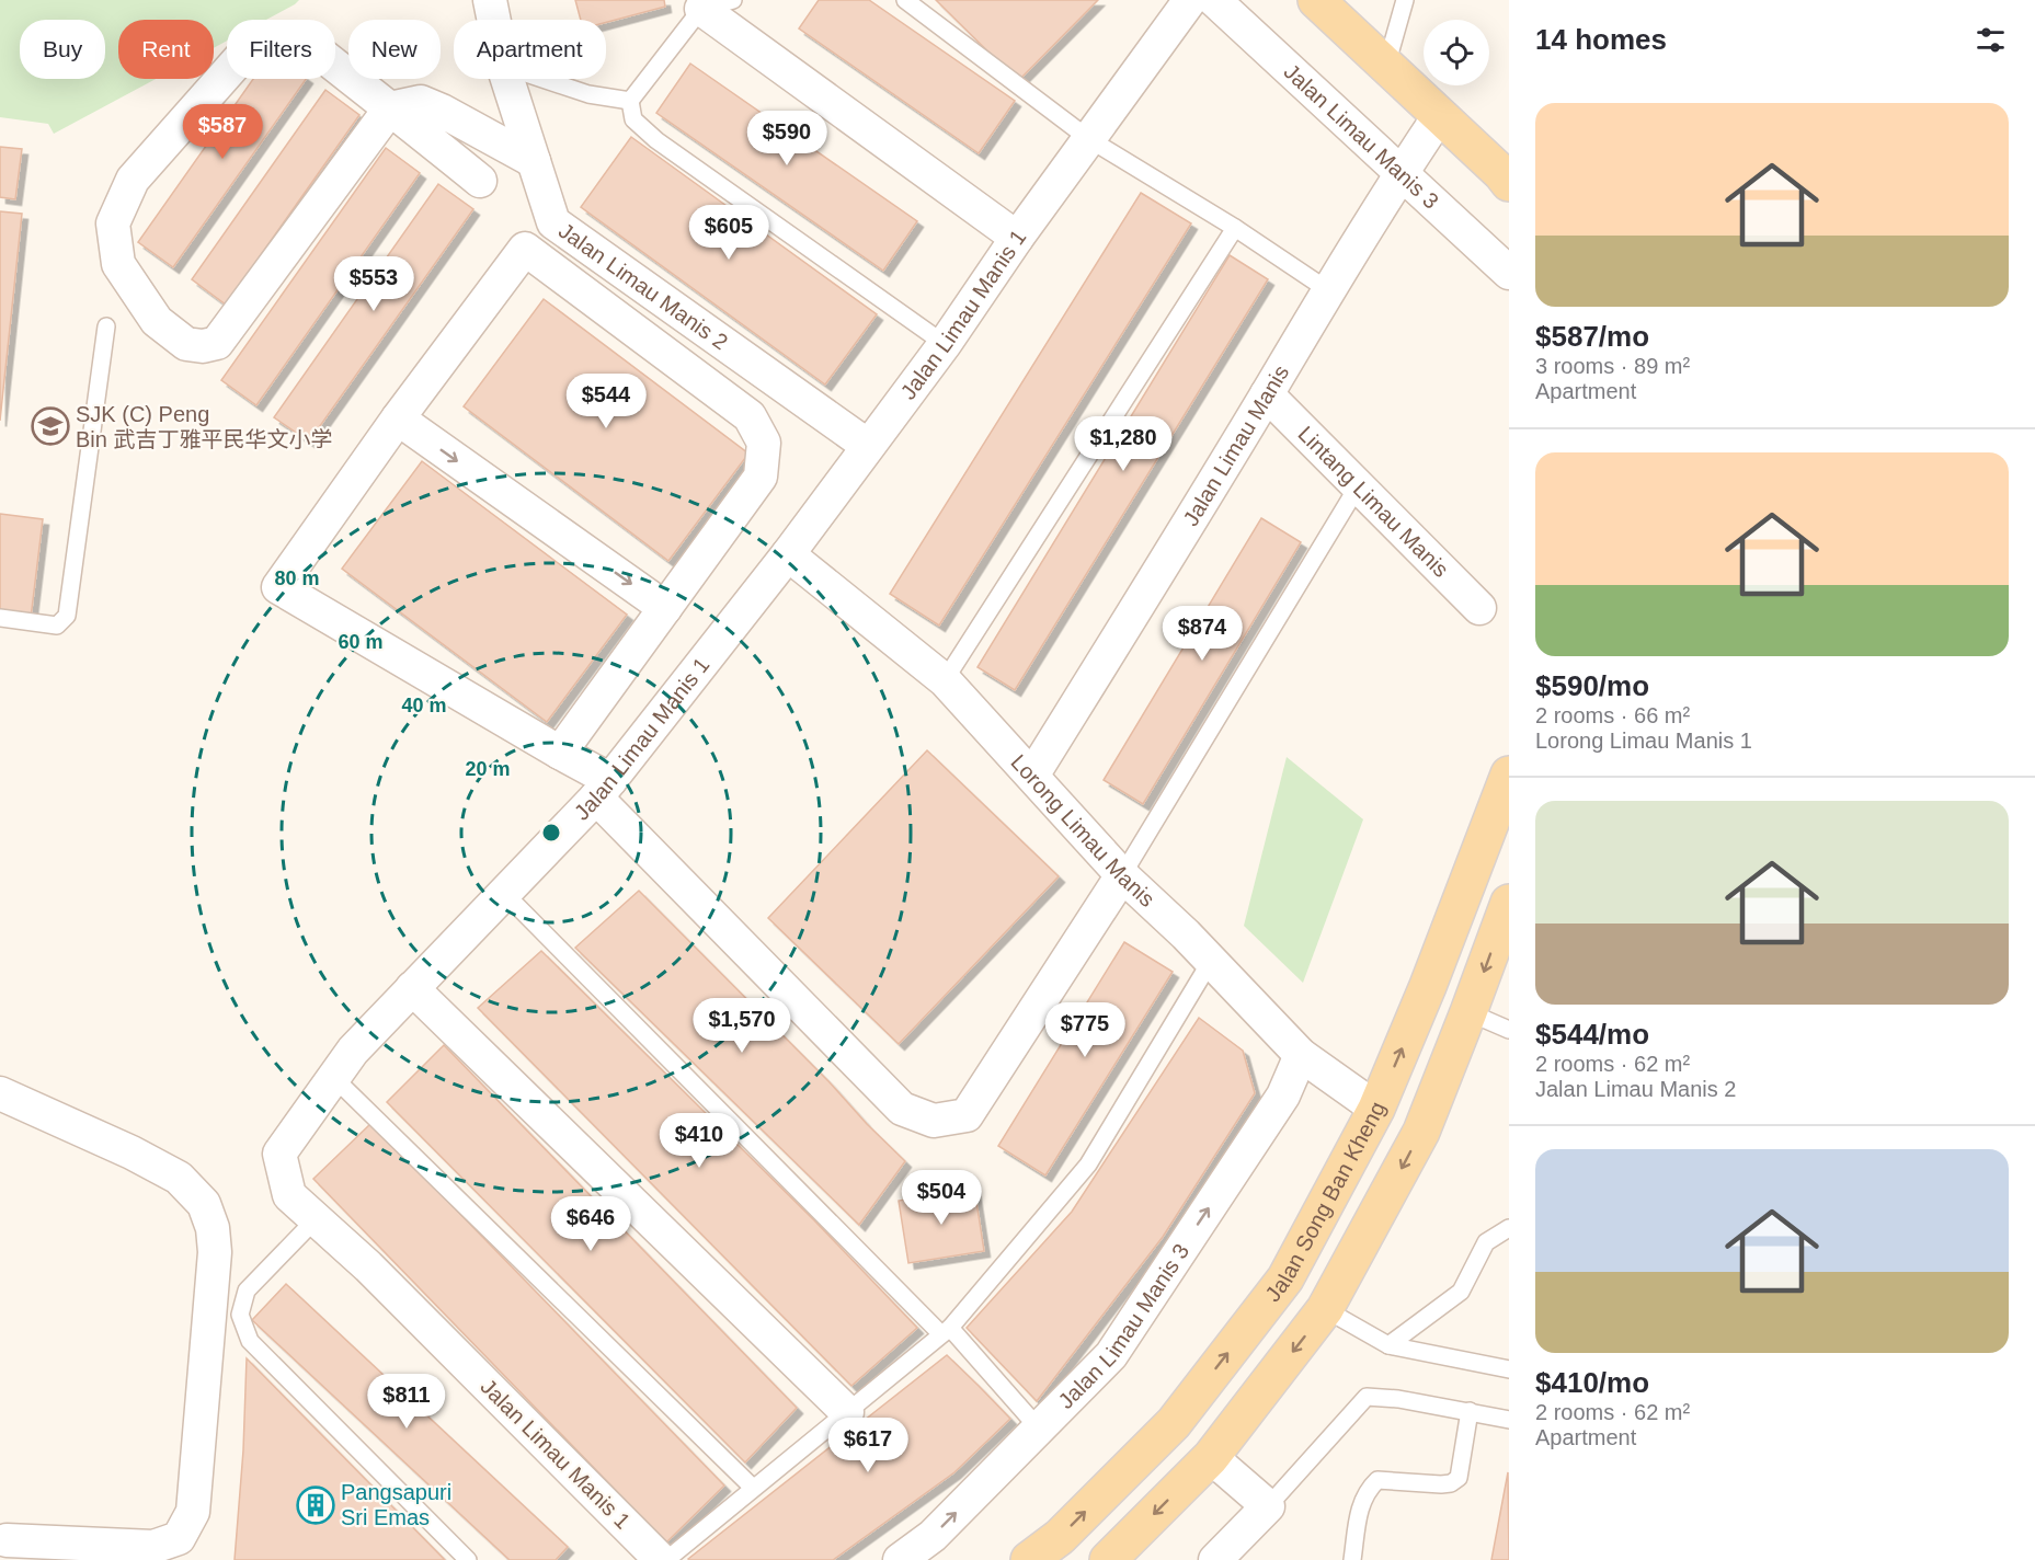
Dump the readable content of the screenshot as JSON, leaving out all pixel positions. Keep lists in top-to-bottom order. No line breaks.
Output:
{"streets":{"main road":["Jalan Song Ban Kheng"],"street":["Jalan Limau Manis 3","Jalan Limau Manis 2","Jalan Limau Manis 1","Jalan Limau Manis","Lintang Limau Manis","Lorong Limau Manis"]},"crossings":[["Jalan Limau Manis 3","Jalan Limau Manis"],["Jalan Limau Manis 3","Lorong Limau Manis"],["Jalan Limau Manis 2","Jalan Limau Manis 1"],["Jalan Limau Manis 1","Lorong Limau Manis"],["Jalan Limau Manis","Lintang Limau Manis"],["Jalan Limau Manis","Lorong Limau Manis"],["Lorong Limau Manis","Jalan Song Ban Kheng"]],"one_way":["Jalan Limau Manis 3"],"places":{"school or university":["SJK (C) Peng Bin 武吉丁雅平民华文小学"],"building":["Pangsapuri Sri Emas"]},"page":{"heading":"14 homes","chip":["Buy","Rent","Filters","New","Apartment"],"list":[{"name":"$587/mo","note":"3 rooms · 89 m² · Apartment"},{"name":"$590/mo","note":"2 rooms · 66 m² · Lorong Limau Manis 1"},{"name":"$544/mo","note":"2 rooms · 62 m² · Jalan Limau Manis 2"},{"name":"$410/mo","note":"2 rooms · 62 m² · Apartment"}],"price":["$587","$590","$605","$553","$544","$1,280","$874","$1,570","$775","$410","$504","$646","$811","$617"]},"rings":["80 m","60 m","40 m","20 m"]}
